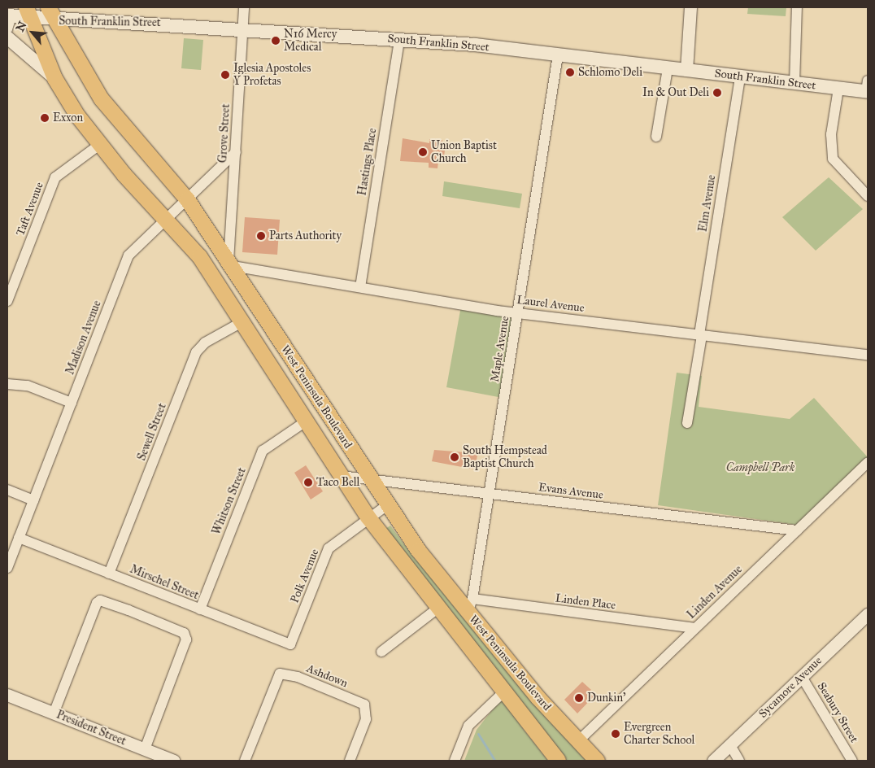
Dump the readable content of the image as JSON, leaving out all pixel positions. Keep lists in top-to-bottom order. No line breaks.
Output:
{"streets":{"main road":["South Franklin Street","West Peninsula Boulevard"],"street":["Grove Street","Hastings Place","Elm Avenue","Taft Avenue","Laurel Avenue","Madison Avenue","Maple Avenue","Sewell Street","Evans Avenue","Whitson Street","Polk Avenue","Mirschel Street","Linden Avenue","Linden Place","Ashdown","Sycamore Avenue","Seabury Street","President Street"]},"crossings":[["South Franklin Street","Grove Street"],["South Franklin Street","Hastings Place"],["South Franklin Street","Elm Avenue"],["South Franklin Street","Maple Avenue"],["South Franklin Street","West Peninsula Boulevard"],["Grove Street","Laurel Avenue"],["Grove Street","Madison Avenue"],["Grove Street","West Peninsula Boulevard"],["Hastings Place","Laurel Avenue"],["Elm Avenue","Laurel Avenue"],["Taft Avenue","West Peninsula Boulevard"],["Laurel Avenue","Maple Avenue"],["Laurel Avenue","West Peninsula Boulevard"],["Madison Avenue","West Peninsula Boulevard"],["Madison Avenue","Mirschel Street"],["Maple Avenue","West Peninsula Boulevard"],["Maple Avenue","Evans Avenue"],["Maple Avenue","Linden Place"],["West Peninsula Boulevard","Sewell Street"],["West Peninsula Boulevard","Evans Avenue"],["West Peninsula Boulevard","Whitson Street"],["West Peninsula Boulevard","Polk Avenue"],["West Peninsula Boulevard","Linden Avenue"],["West Peninsula Boulevard","Linden Place"],["Sewell Street","Mirschel Street"],["Evans Avenue","Linden Avenue"],["Whitson Street","Mirschel Street"],["Polk Avenue","Mirschel Street"],["Linden Avenue","Linden Place"],["Sycamore Avenue","Seabury Street"]],"parks":["Campbell Park"],"places":["N16 Mercy Medical","Schlomo Deli","Iglesia Apostoles Y Profetas","In & Out Deli","Exxon","Union Baptist Church","Parts Authority","South Hempstead Baptist Church","Taco Bell","Dunkin'","Evergreen Charter School"],"north":"top left"}
